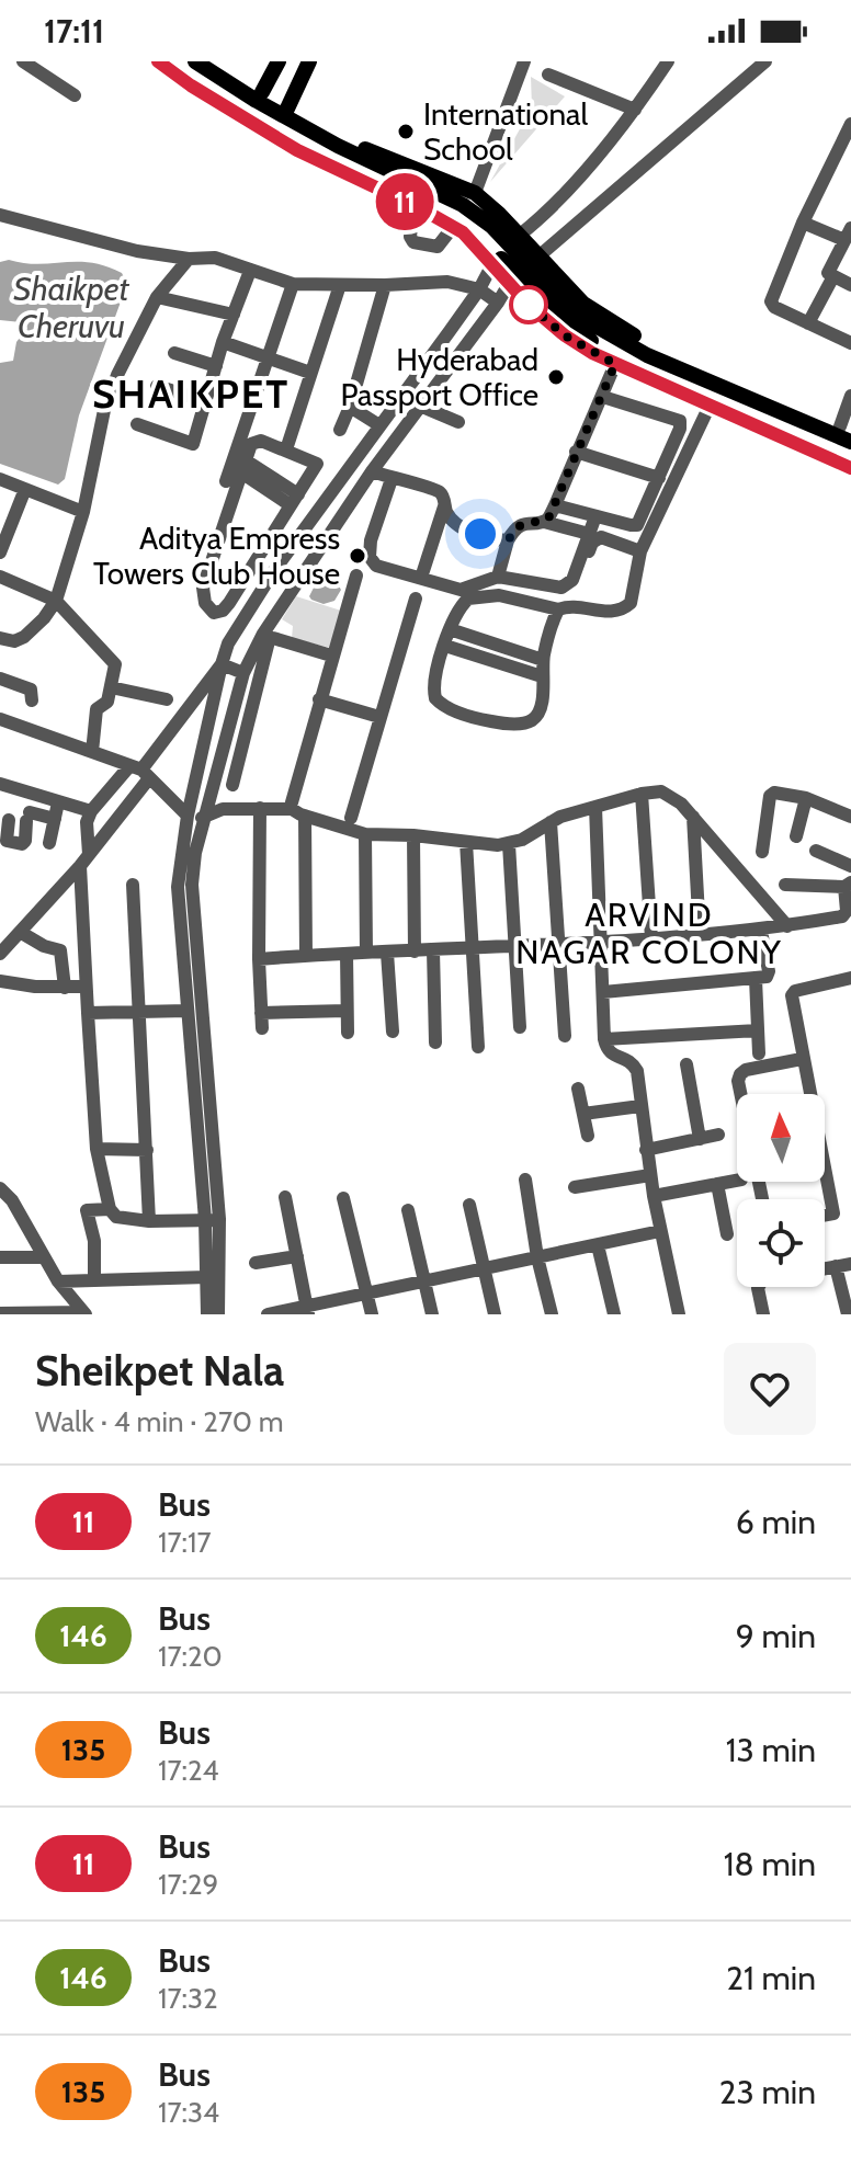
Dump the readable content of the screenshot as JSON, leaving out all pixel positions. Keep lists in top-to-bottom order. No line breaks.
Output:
{"districts":["SHAIKPET","ARVIND NAGAR COLONY"],"water":["Shaikpet Cheruvu"],"places":["International School","Hyderabad Passport Office","Aditya Empress Towers Club House"],"lines":["bus line 11"],"north":"top","page":{"status":"17:11","on_map":"11","heading":["Sheikpet Nala","Walk · 4 min · 270 m"],"list":[{"mark":"11","name":"Bus","note":"17:17","value":"6 min"},{"mark":"146","name":"Bus","note":"17:20","value":"9 min"},{"mark":"135","name":"Bus","note":"17:24","value":"13 min"},{"mark":"11","name":"Bus","note":"17:29","value":"18 min"},{"mark":"146","name":"Bus","note":"17:32","value":"21 min"},{"mark":"135","name":"Bus","note":"17:34","value":"23 min"}]}}
